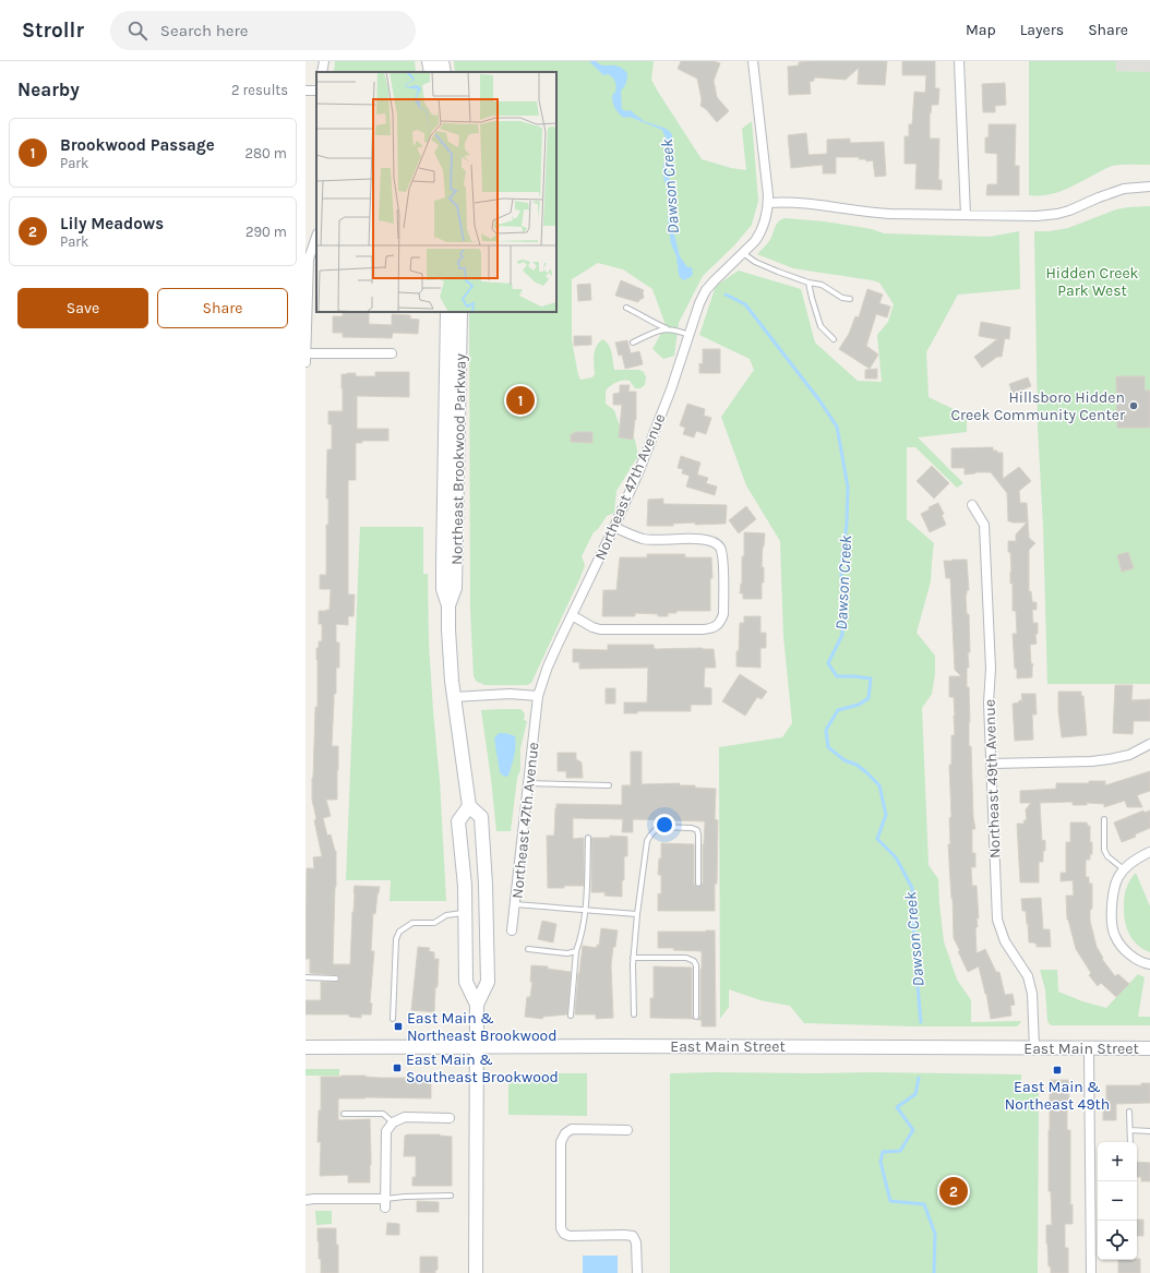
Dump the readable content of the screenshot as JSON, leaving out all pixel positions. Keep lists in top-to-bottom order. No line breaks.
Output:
{"streets":{"main road":["Northeast Brookwood Parkway","East Main Street"],"street":["Northeast 47th Avenue","Northeast 49th Avenue"]},"crossings":[["Northeast 49th Avenue","East Main Street"]],"water":["Dawson Creek"],"parks":["Hidden Creek Park West"],"places":{"other":["Hillsboro Hidden Creek Community Center"],"transit":["East Main & Northeast Brookwood","East Main & Southeast Brookwood","East Main & Northeast 49th"]},"page":{"header":"Strollr","search":"Search here","nav":["Map","Layers","Share"],"heading":["Nearby","2 results"],"list":[{"mark":"1","name":"Brookwood Passage","note":"Park","value":"280 m"},{"mark":"2","name":"Lily Meadows","note":"Park","value":"290 m"}],"buttons":["Save","Share"],"pins":["1","2"],"map_buttons":["+","−"]}}
